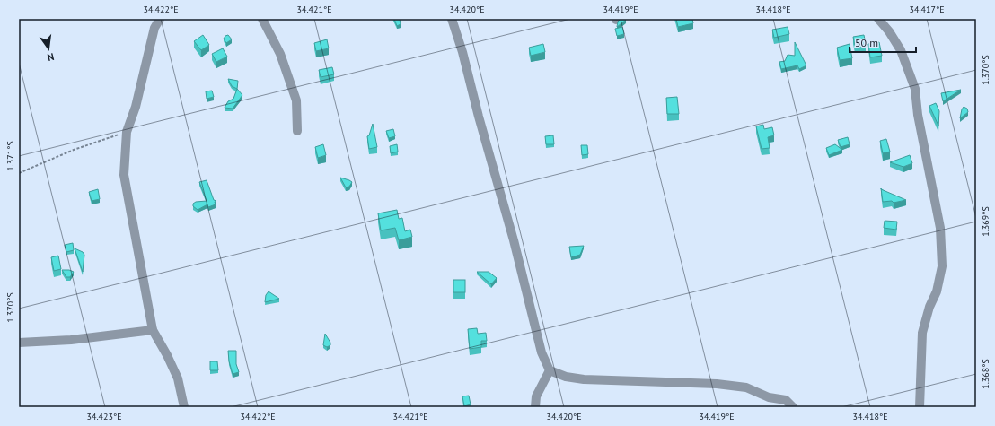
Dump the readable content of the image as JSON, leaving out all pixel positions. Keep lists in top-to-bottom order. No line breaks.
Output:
{"scale_bar":"50 m","north":"bottom","coordinates":["34.422°E","34.421°E","34.420°E","34.419°E","34.418°E","34.417°E","1.370°S","1.371°S","1.369°S","1.368°S","34.423°E"]}
